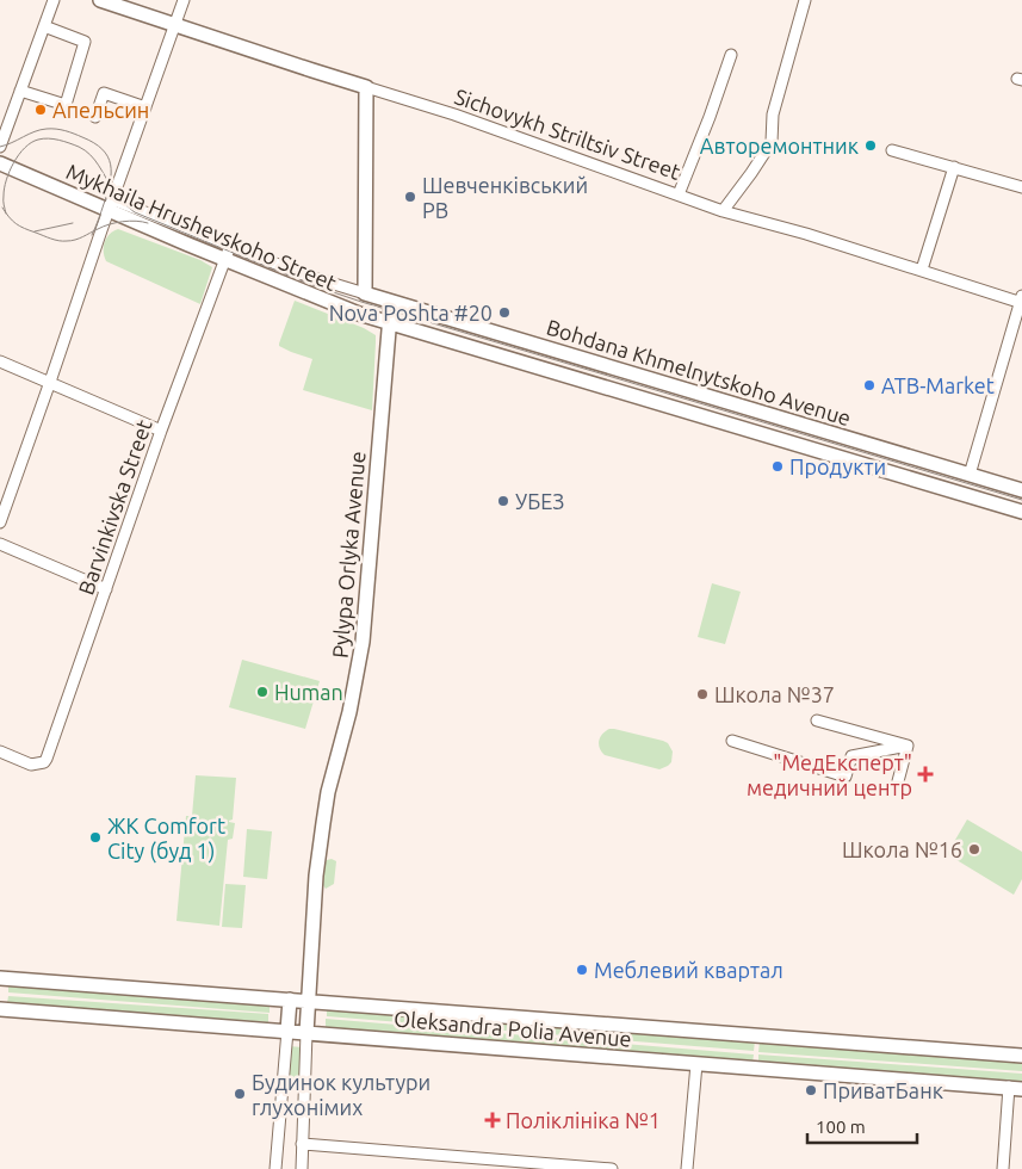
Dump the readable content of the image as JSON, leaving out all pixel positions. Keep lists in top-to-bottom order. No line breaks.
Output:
{"streets":{"main road":["Sichovykh Striltsiv Street","Mykhaila Hrushevskoho Street","Bohdana Khmelnytskoho Avenue","Pylypa Orlyka Avenue","Oleksandra Polia Avenue"],"street":["Barvinkivska Street"]},"crossings":[["Mykhaila Hrushevskoho Street","Bohdana Khmelnytskoho Avenue"],["Mykhaila Hrushevskoho Street","Barvinkivska Street"],["Mykhaila Hrushevskoho Street","Pylypa Orlyka Avenue"],["Bohdana Khmelnytskoho Avenue","Pylypa Orlyka Avenue"],["Pylypa Orlyka Avenue","Oleksandra Polia Avenue"]],"places":{"other":["Апельсин","Авторемонтник","Шевченківський РВ","Nova Poshta #20","ATB-Market","Продукти","УБЕЗ","Human","Школа №37","ЖК Comfort City (буд 1)","Школа №16","Меблевий квартал","ПриватБанк","Будинок культури глухонімих"],"health":["\"МедЕксперт\" медичний центр","Поліклініка №1"]},"scale_bar":"100 m"}
